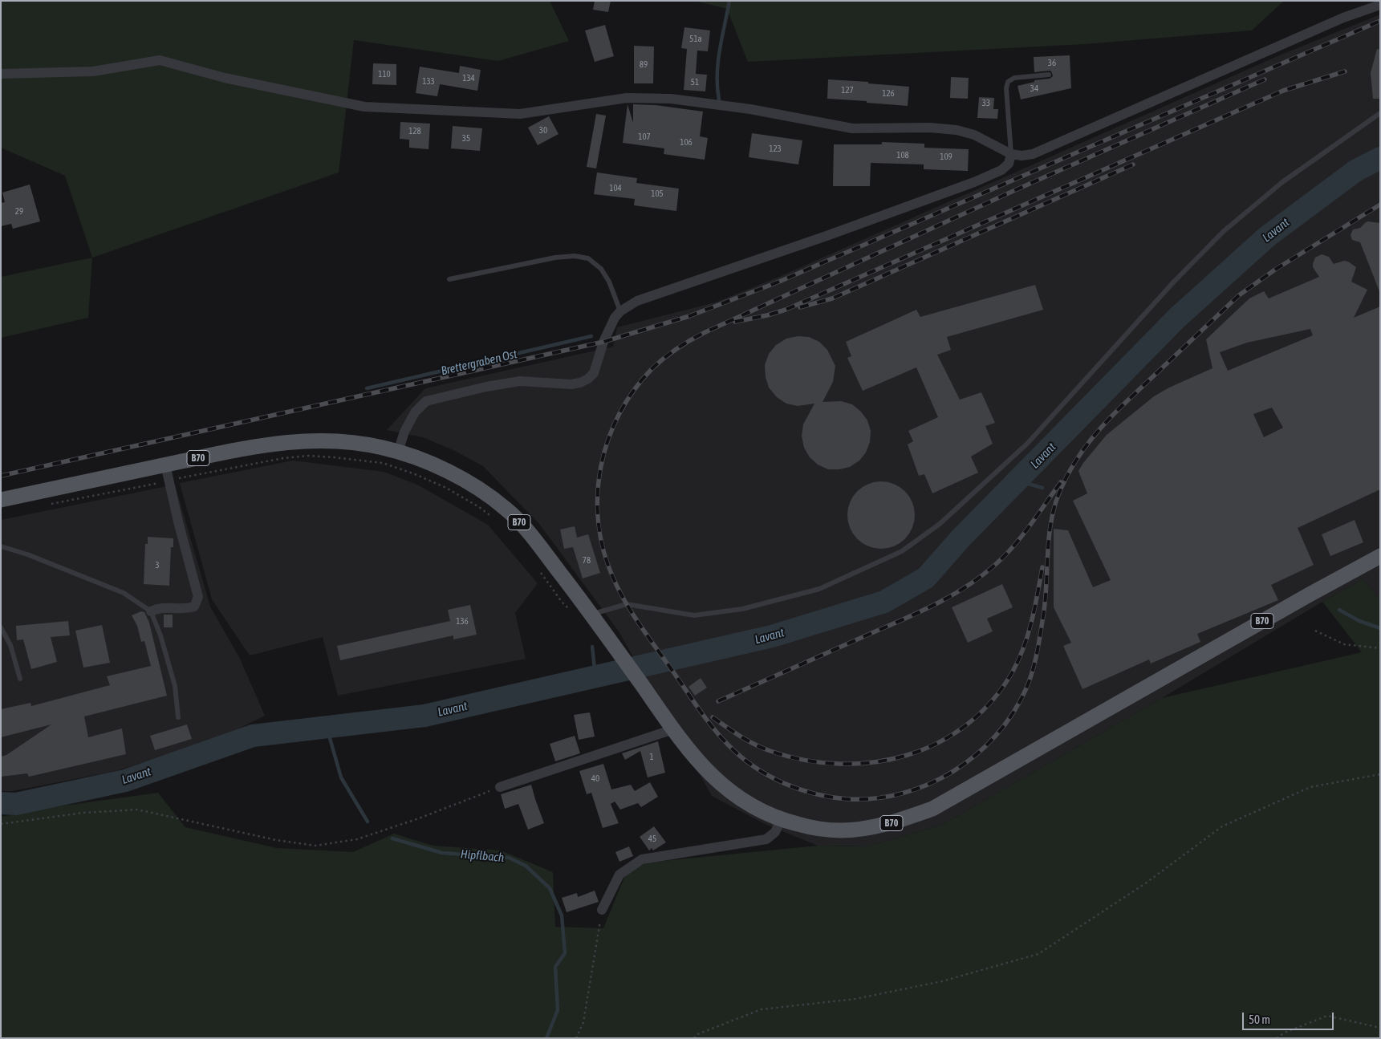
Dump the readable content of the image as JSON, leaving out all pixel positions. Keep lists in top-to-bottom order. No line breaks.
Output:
{"streets":{"main road":["B70"]},"water":["Lavant","Brettergraben Ost","Hipflbach"],"house_numbers":["51a","36","89","110","134","133","51","34","127","126","33","30","128","107","35","106","123","108","109","104","105","29","78","3","136","1","40","45"],"scale_bar":"50 m"}
